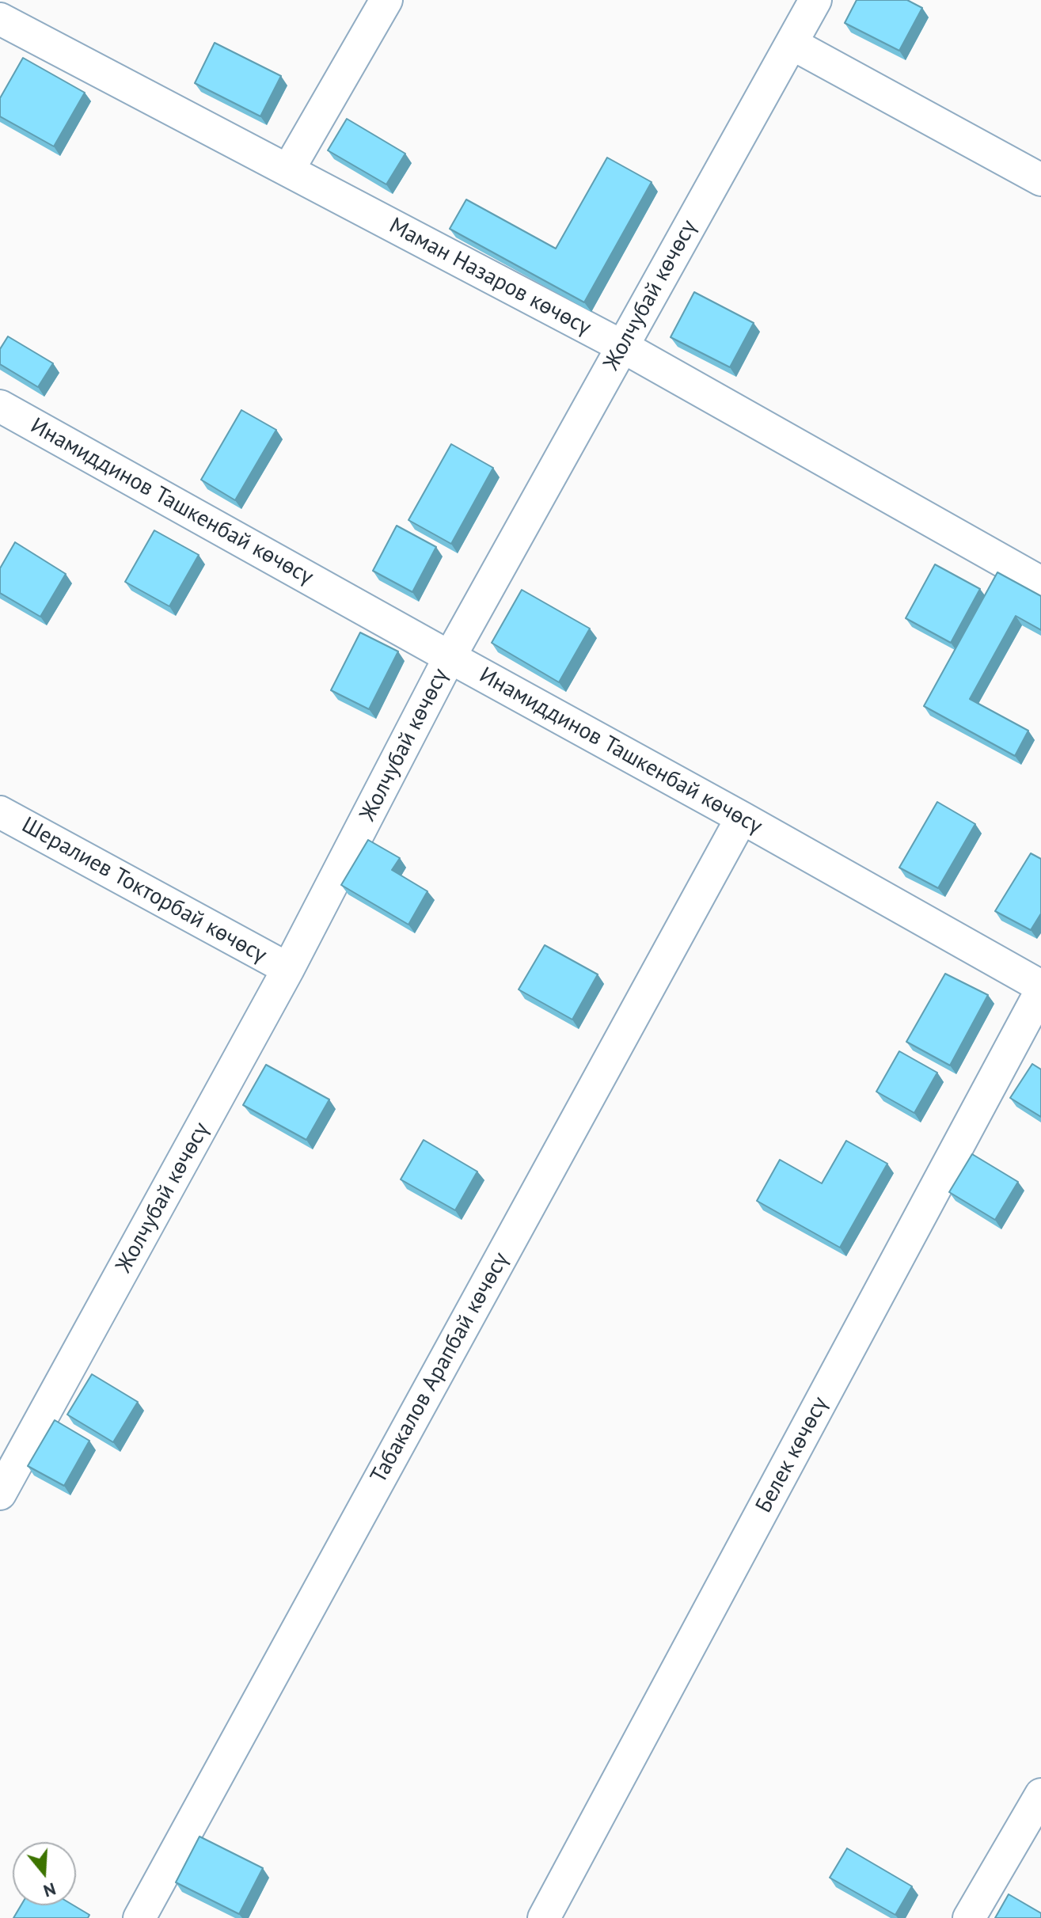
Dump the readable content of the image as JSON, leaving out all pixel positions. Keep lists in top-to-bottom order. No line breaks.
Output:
{"streets":{"street":["Маман Назаров көчөсү","Жолчубай көчөсү","Инамиддинов Ташкенбай көчөсү","Шералиев Токторбай көчөсү","Табакалов Арапбай көчөсү","Белек көчөсү"]},"crossings":[["Маман Назаров көчөсү","Жолчубай көчөсү"],["Жолчубай көчөсү","Инамиддинов Ташкенбай көчөсү"],["Жолчубай көчөсү","Шералиев Токторбай көчөсү"],["Инамиддинов Ташкенбай көчөсү","Табакалов Арапбай көчөсү"],["Инамиддинов Ташкенбай көчөсү","Белек көчөсү"]],"north":"bottom"}
